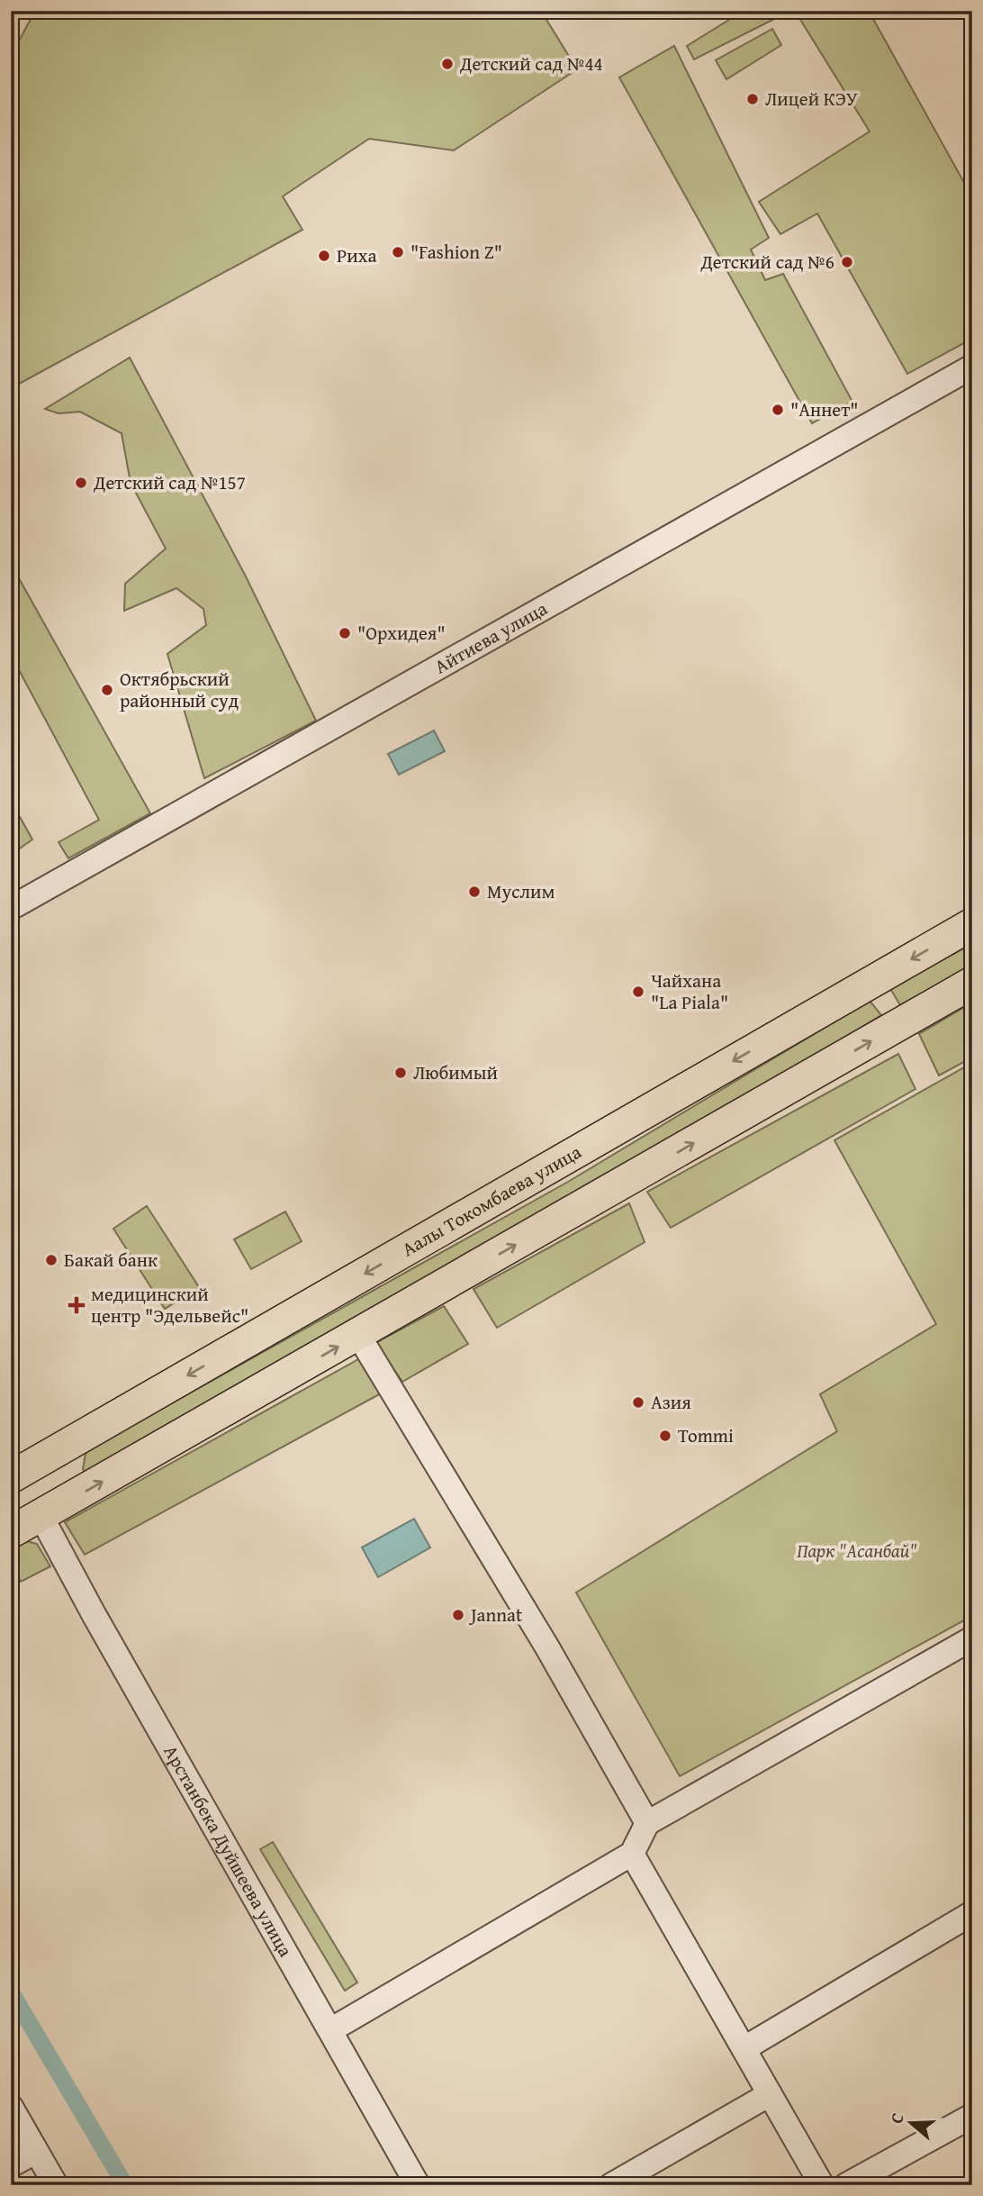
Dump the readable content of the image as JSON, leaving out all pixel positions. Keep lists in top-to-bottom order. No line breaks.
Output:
{"streets":{"main road":["Аалы Токомбаева улица"],"street":["Айтиева улица","Арстанбека Дуйшеева улица"]},"parks":["Парк \"Асанбай\""],"places":{"other":["Детский сад №44","Лицей КЭУ","\"Fashion Z\"","Риха","Детский сад №6","\"Аннет\"","Детский сад №157","\"Орхидея\"","Октябрьский районный суд","Муслим","Чайхана \"La Piala\"","Любимый","Бакай банк","Азия","Tommi","Jannat"],"health":["медицинский центр \"Эдельвейс\""]},"north":"left"}
